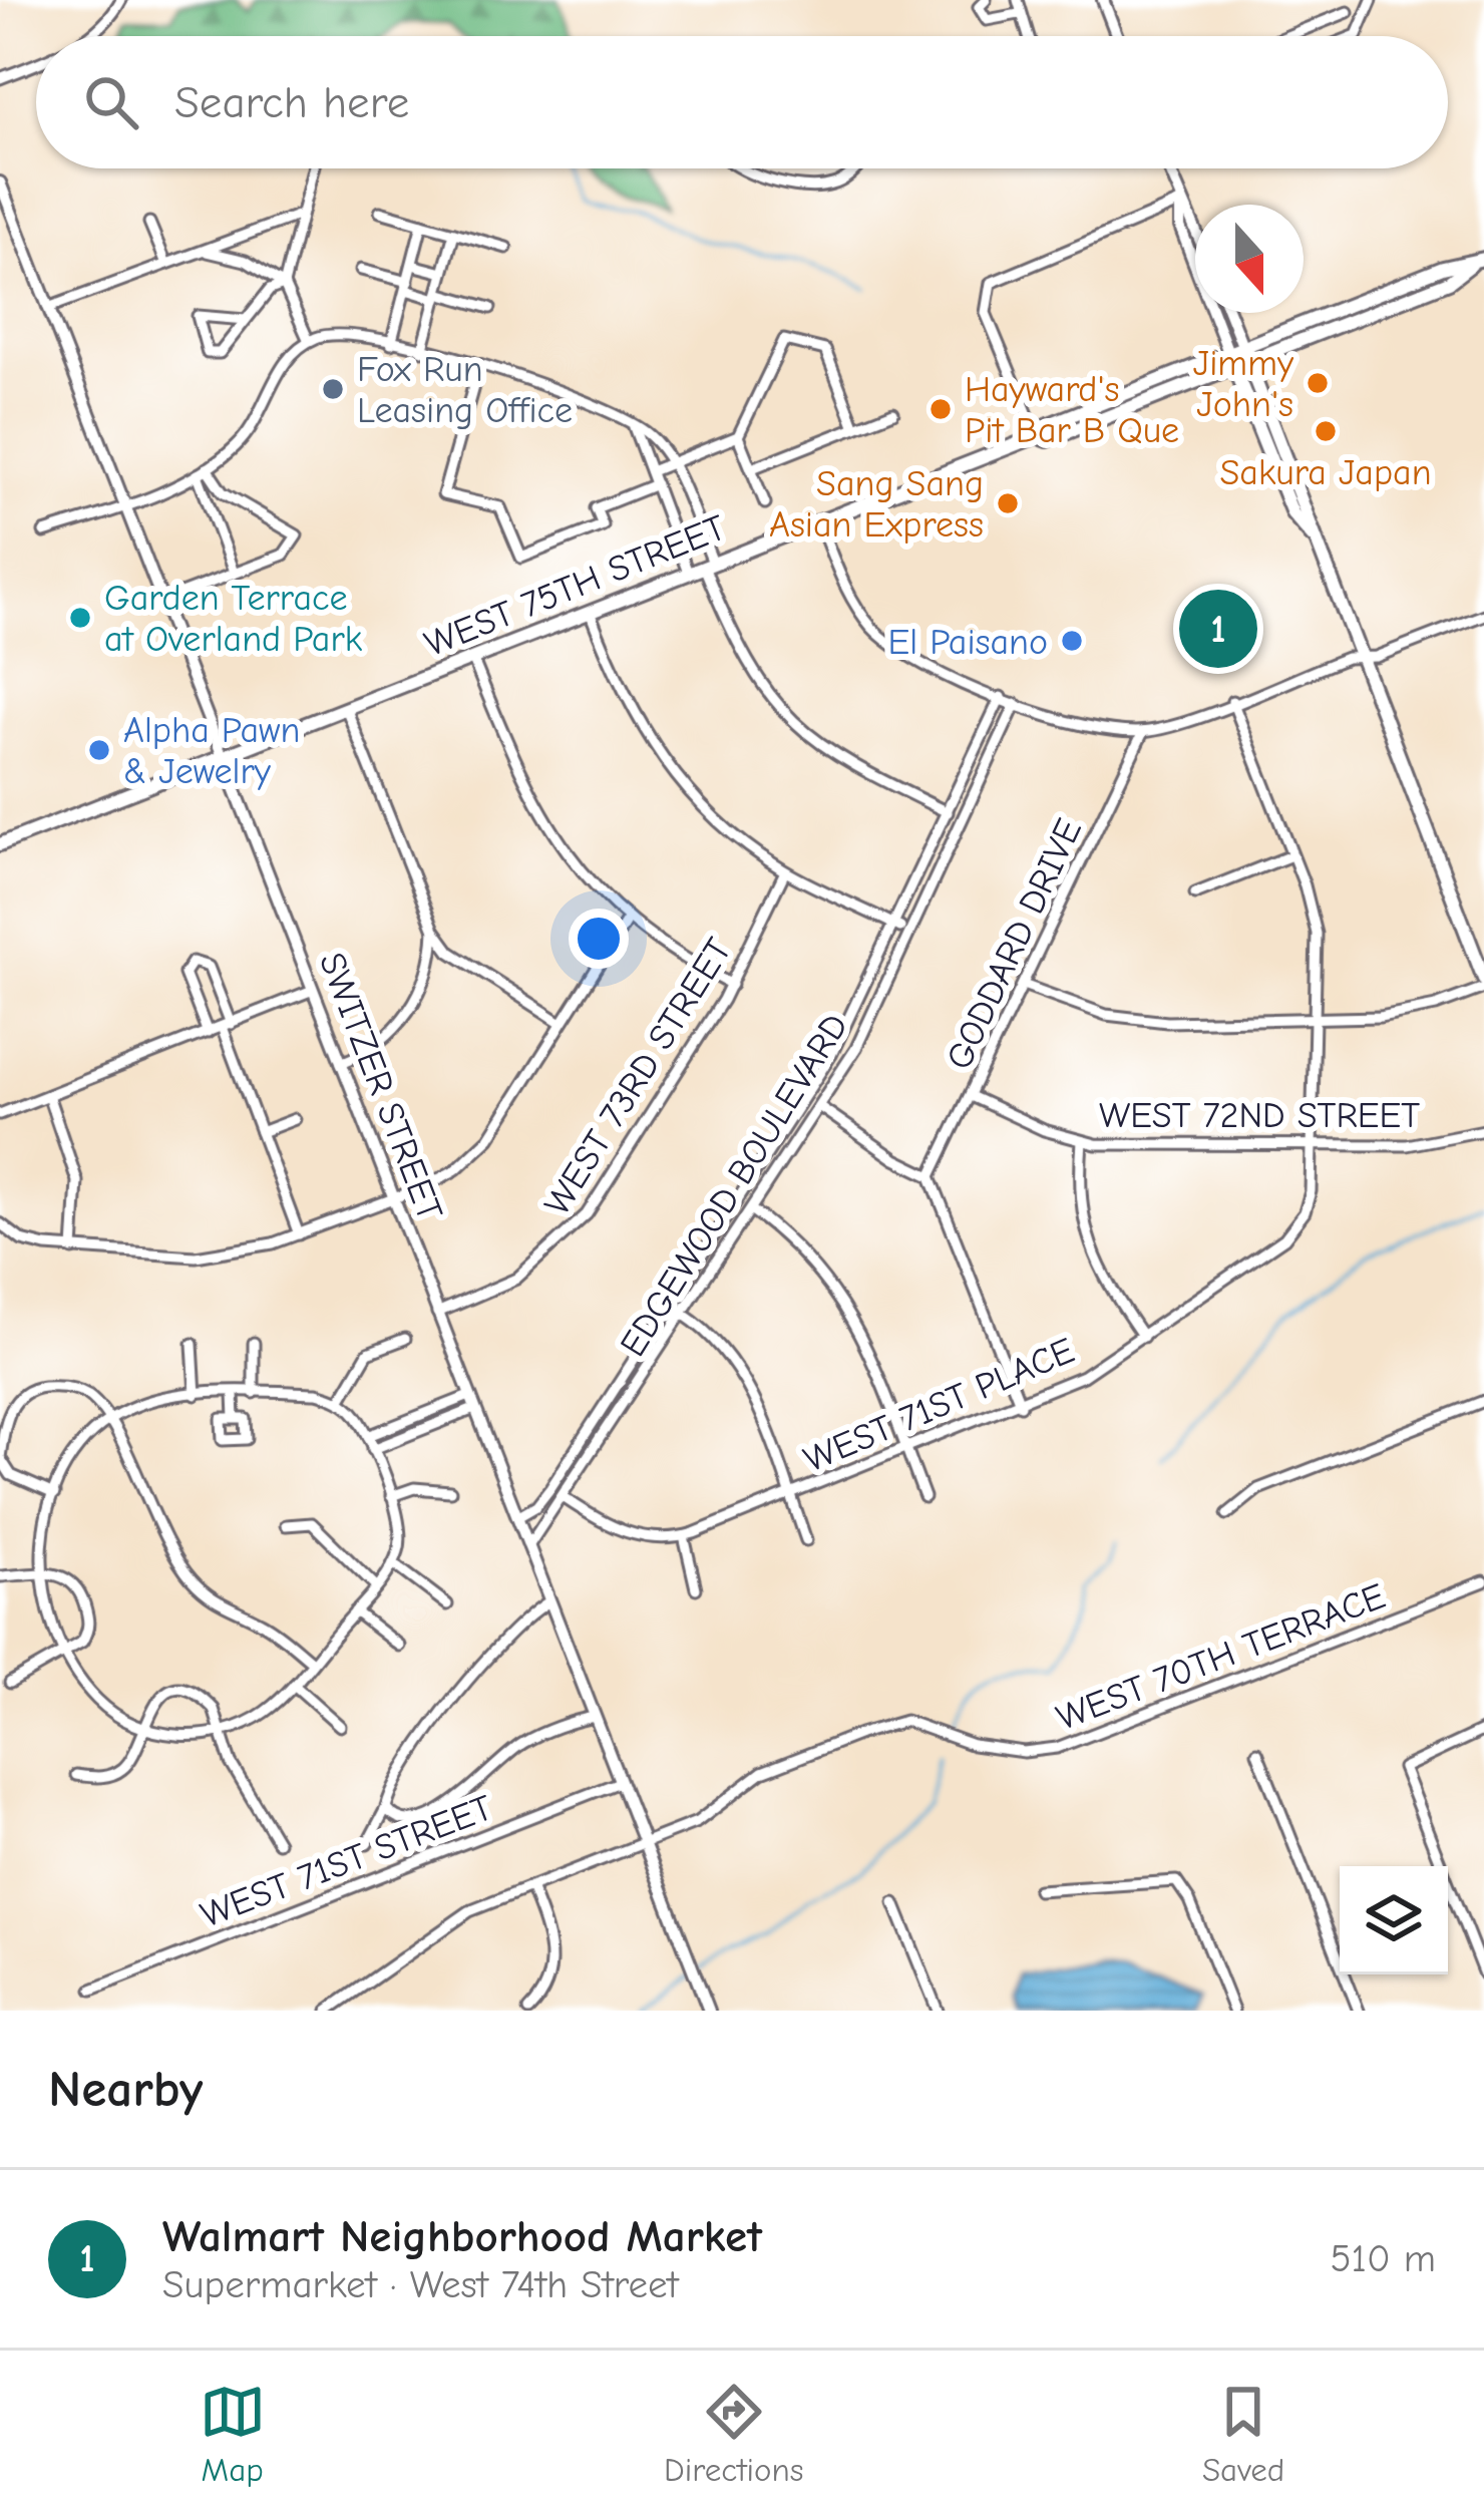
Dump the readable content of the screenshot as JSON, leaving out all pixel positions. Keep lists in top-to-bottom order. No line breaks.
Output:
{"streets":{"main road":["WEST 75TH STREET"],"street":["GODDARD DRIVE","WEST 73RD STREET","SWITZER STREET","WEST 72ND STREET","EDGEWOOD BOULEVARD","WEST 71ST PLACE","WEST 70TH TERRACE","WEST 71ST STREET"]},"crossings":[["WEST 75TH STREET","SWITZER STREET"],["GODDARD DRIVE","WEST 72ND STREET"],["WEST 73RD STREET","SWITZER STREET"],["SWITZER STREET","EDGEWOOD BOULEVARD"],["SWITZER STREET","WEST 70TH TERRACE"],["SWITZER STREET","WEST 71ST STREET"],["WEST 72ND STREET","WEST 71ST PLACE"],["EDGEWOOD BOULEVARD","WEST 71ST PLACE"]],"places":["Jimmy John's","Fox Run Leasing Office","Hayward's Pit Bar B Que","Sakura Japan","Sang Sang Asian Express","Garden Terrace at Overland Park","El Paisano","Alpha Pawn & Jewelry"],"north":"bottom","page":{"search":"Search here","pins":"1","heading":"Nearby","list":[{"mark":"1","name":"Walmart Neighborhood Market","note":"Supermarket · West 74th Street","value":"510 m"}],"nav":["Map","Directions","Saved"]}}
